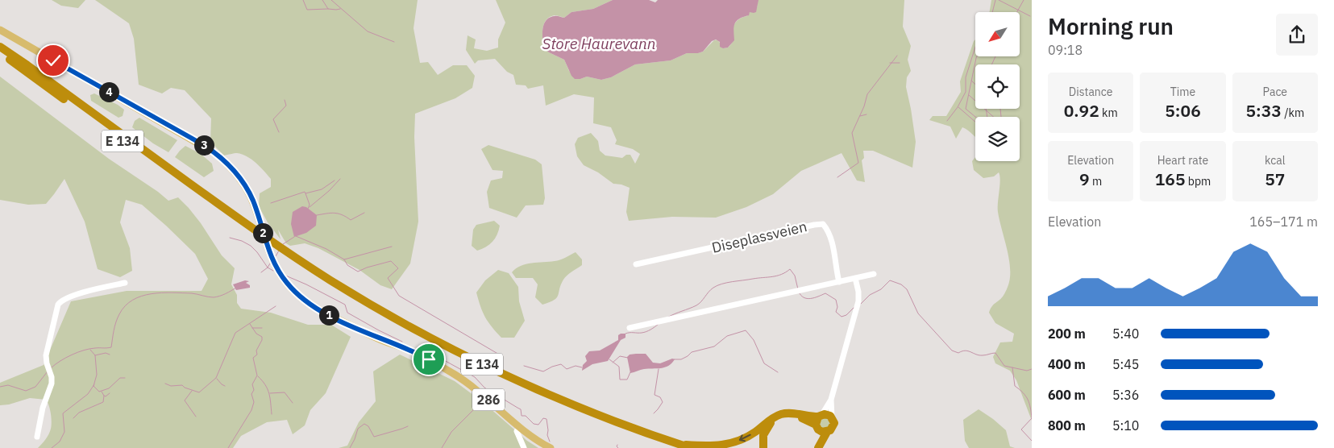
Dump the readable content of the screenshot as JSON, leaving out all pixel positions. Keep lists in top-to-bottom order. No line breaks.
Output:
{"streets":{"highway":["E 134"],"main road":["286"],"street":["Diseplassveien"]},"water":["Store Haurevann"],"north":"bottom left","page":{"heading":["Morning run","09:18"],"stats":[["Distance","0.92 km"],["Time","5:06"],["Pace","5:33 /km"],["Elevation","9 m"],["Heart rate","165 bpm"],["kcal","57"]],"pins":["4","3","2","1"],"chart":["Elevation","165–171 m"],"list":[{"name":"200 m","note":"5:40"},{"name":"400 m","note":"5:45"},{"name":"600 m","note":"5:36"},{"name":"800 m","note":"5:10"}]}}
